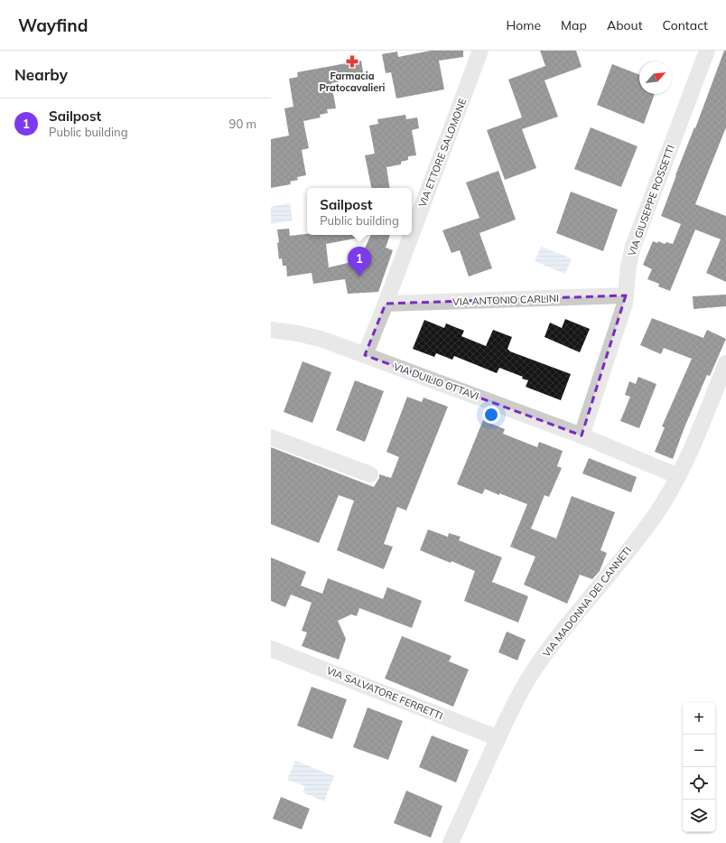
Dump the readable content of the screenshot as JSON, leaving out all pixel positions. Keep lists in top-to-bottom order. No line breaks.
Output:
{"streets":{"street":["VIA ETTORE SALOMONE","VIA GIUSEPPE ROSSETTI","VIA ANTONIO CARLINI","VIA DUILIO OTTAVI","VIA MADONNA DEI CANNETI","VIA SALVATORE FERRETTI"]},"crossings":[["VIA ETTORE SALOMONE","VIA ANTONIO CARLINI"],["VIA ETTORE SALOMONE","VIA DUILIO OTTAVI"],["VIA GIUSEPPE ROSSETTI","VIA ANTONIO CARLINI"],["VIA GIUSEPPE ROSSETTI","VIA DUILIO OTTAVI"],["VIA DUILIO OTTAVI","VIA MADONNA DEI CANNETI"],["VIA MADONNA DEI CANNETI","VIA SALVATORE FERRETTI"]],"places":{"pharmacy":["Farmacia Pratocavalieri"]},"north":"top right","page":{"header":"Wayfind","nav":["Home","Map","About","Contact"],"heading":"Nearby","list":[{"mark":"1","name":"Sailpost","note":"Public building","value":"90 m"}],"popup":["Sailpost","Public building"],"pins":"1","map_buttons":["+","−"]}}
